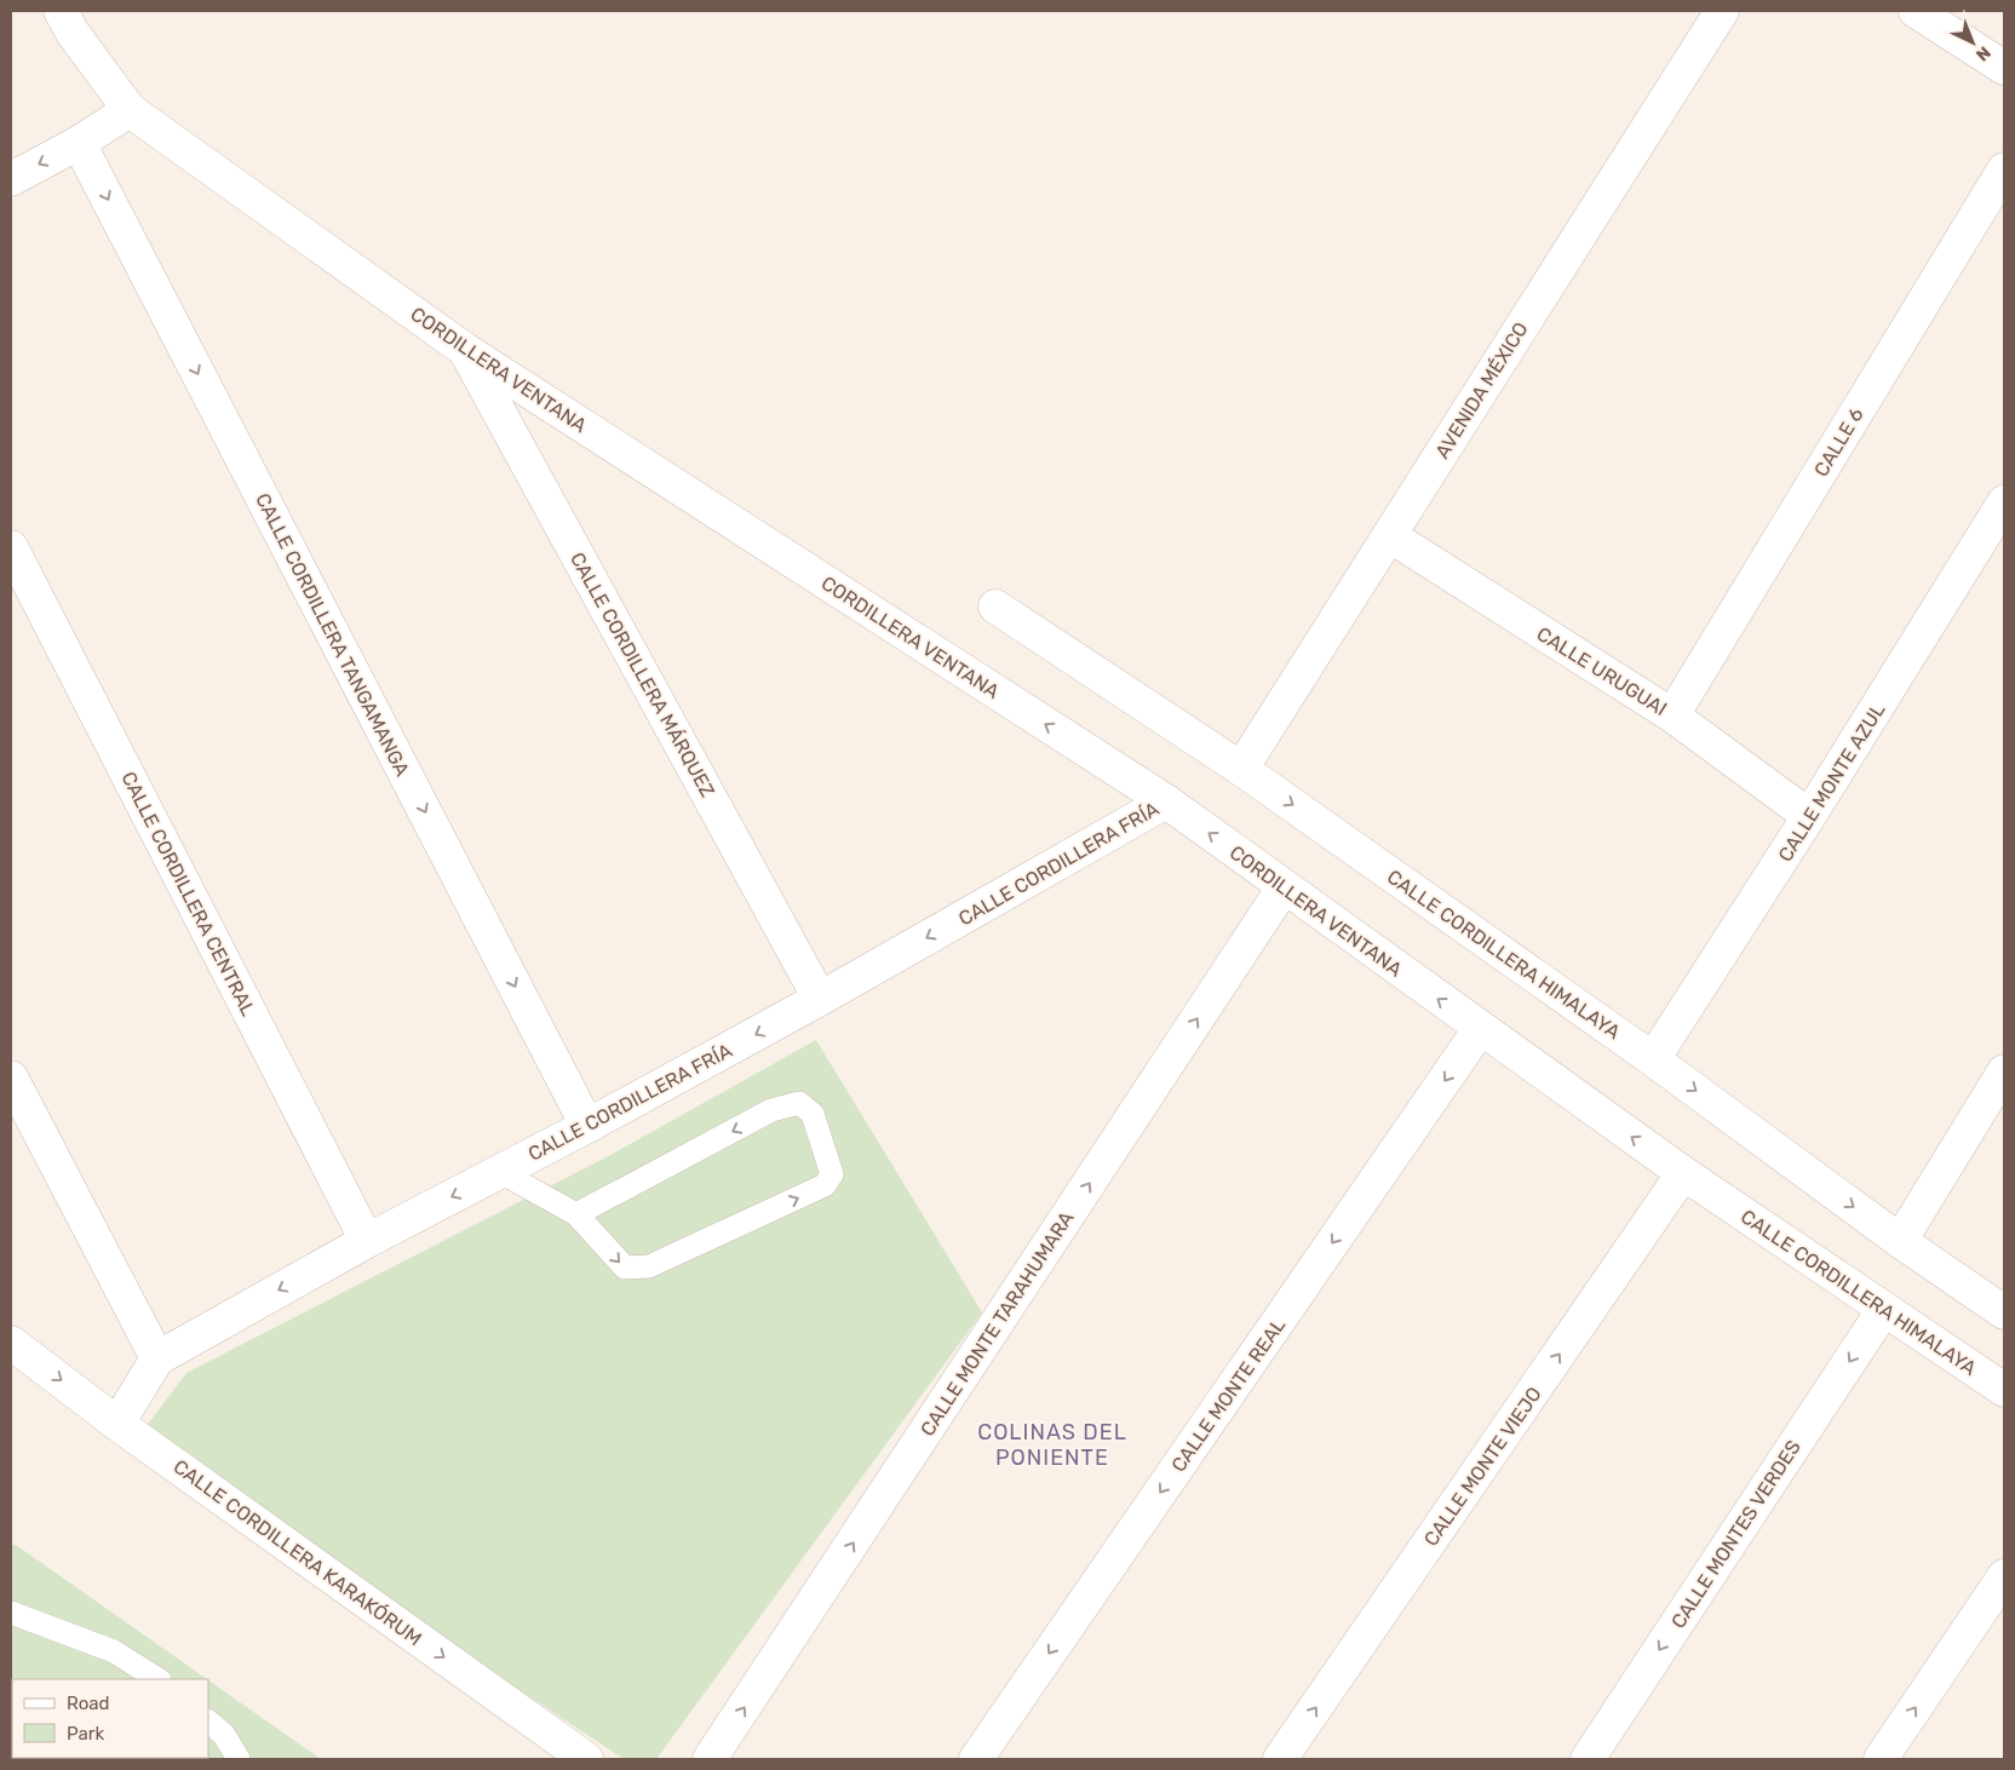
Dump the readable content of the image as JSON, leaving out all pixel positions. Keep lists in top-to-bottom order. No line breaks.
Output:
{"streets":{"street":["CORDILLERA VENTANA","AVENIDA MÉXICO","CALLE 6","CALLE CORDILLERA TANGAMANGA","CALLE URUGUAI","CALLE CORDILLERA MÁRQUEZ","CALLE MONTE AZUL","CALLE CORDILLERA FRÍA","CALLE CORDILLERA CENTRAL","CALLE CORDILLERA HIMALAYA","CALLE MONTE TARAHUMARA","CALLE MONTE REAL","CALLE MONTE VIEJO","CALLE MONTES VERDES","CALLE CORDILLERA KARAKÓRUM"]},"crossings":[["CORDILLERA VENTANA","CALLE CORDILLERA MÁRQUEZ"],["CORDILLERA VENTANA","CALLE CORDILLERA FRÍA"],["CORDILLERA VENTANA","CALLE CORDILLERA HIMALAYA"],["CORDILLERA VENTANA","CALLE MONTE TARAHUMARA"],["CORDILLERA VENTANA","CALLE MONTE REAL"],["CORDILLERA VENTANA","CALLE MONTE VIEJO"],["AVENIDA MÉXICO","CALLE URUGUAI"],["AVENIDA MÉXICO","CALLE CORDILLERA HIMALAYA"],["CALLE 6","CALLE URUGUAI"],["CALLE CORDILLERA TANGAMANGA","CALLE CORDILLERA FRÍA"],["CALLE URUGUAI","CALLE MONTE AZUL"],["CALLE CORDILLERA MÁRQUEZ","CALLE CORDILLERA FRÍA"],["CALLE MONTE AZUL","CALLE CORDILLERA HIMALAYA"],["CALLE CORDILLERA FRÍA","CALLE CORDILLERA CENTRAL"],["CALLE CORDILLERA FRÍA","CALLE CORDILLERA KARAKÓRUM"],["CALLE CORDILLERA HIMALAYA","CALLE MONTE VIEJO"],["CALLE CORDILLERA HIMALAYA","CALLE MONTES VERDES"]],"one_way":["CORDILLERA VENTANA","CALLE CORDILLERA TANGAMANGA","CALLE CORDILLERA FRÍA","CALLE CORDILLERA HIMALAYA","CALLE MONTE TARAHUMARA","CALLE MONTE REAL","CALLE MONTE VIEJO","CALLE CORDILLERA KARAKÓRUM"],"districts":["COLINAS DEL PONIENTE"],"legend":["Road","Park"],"north":"bottom right"}
